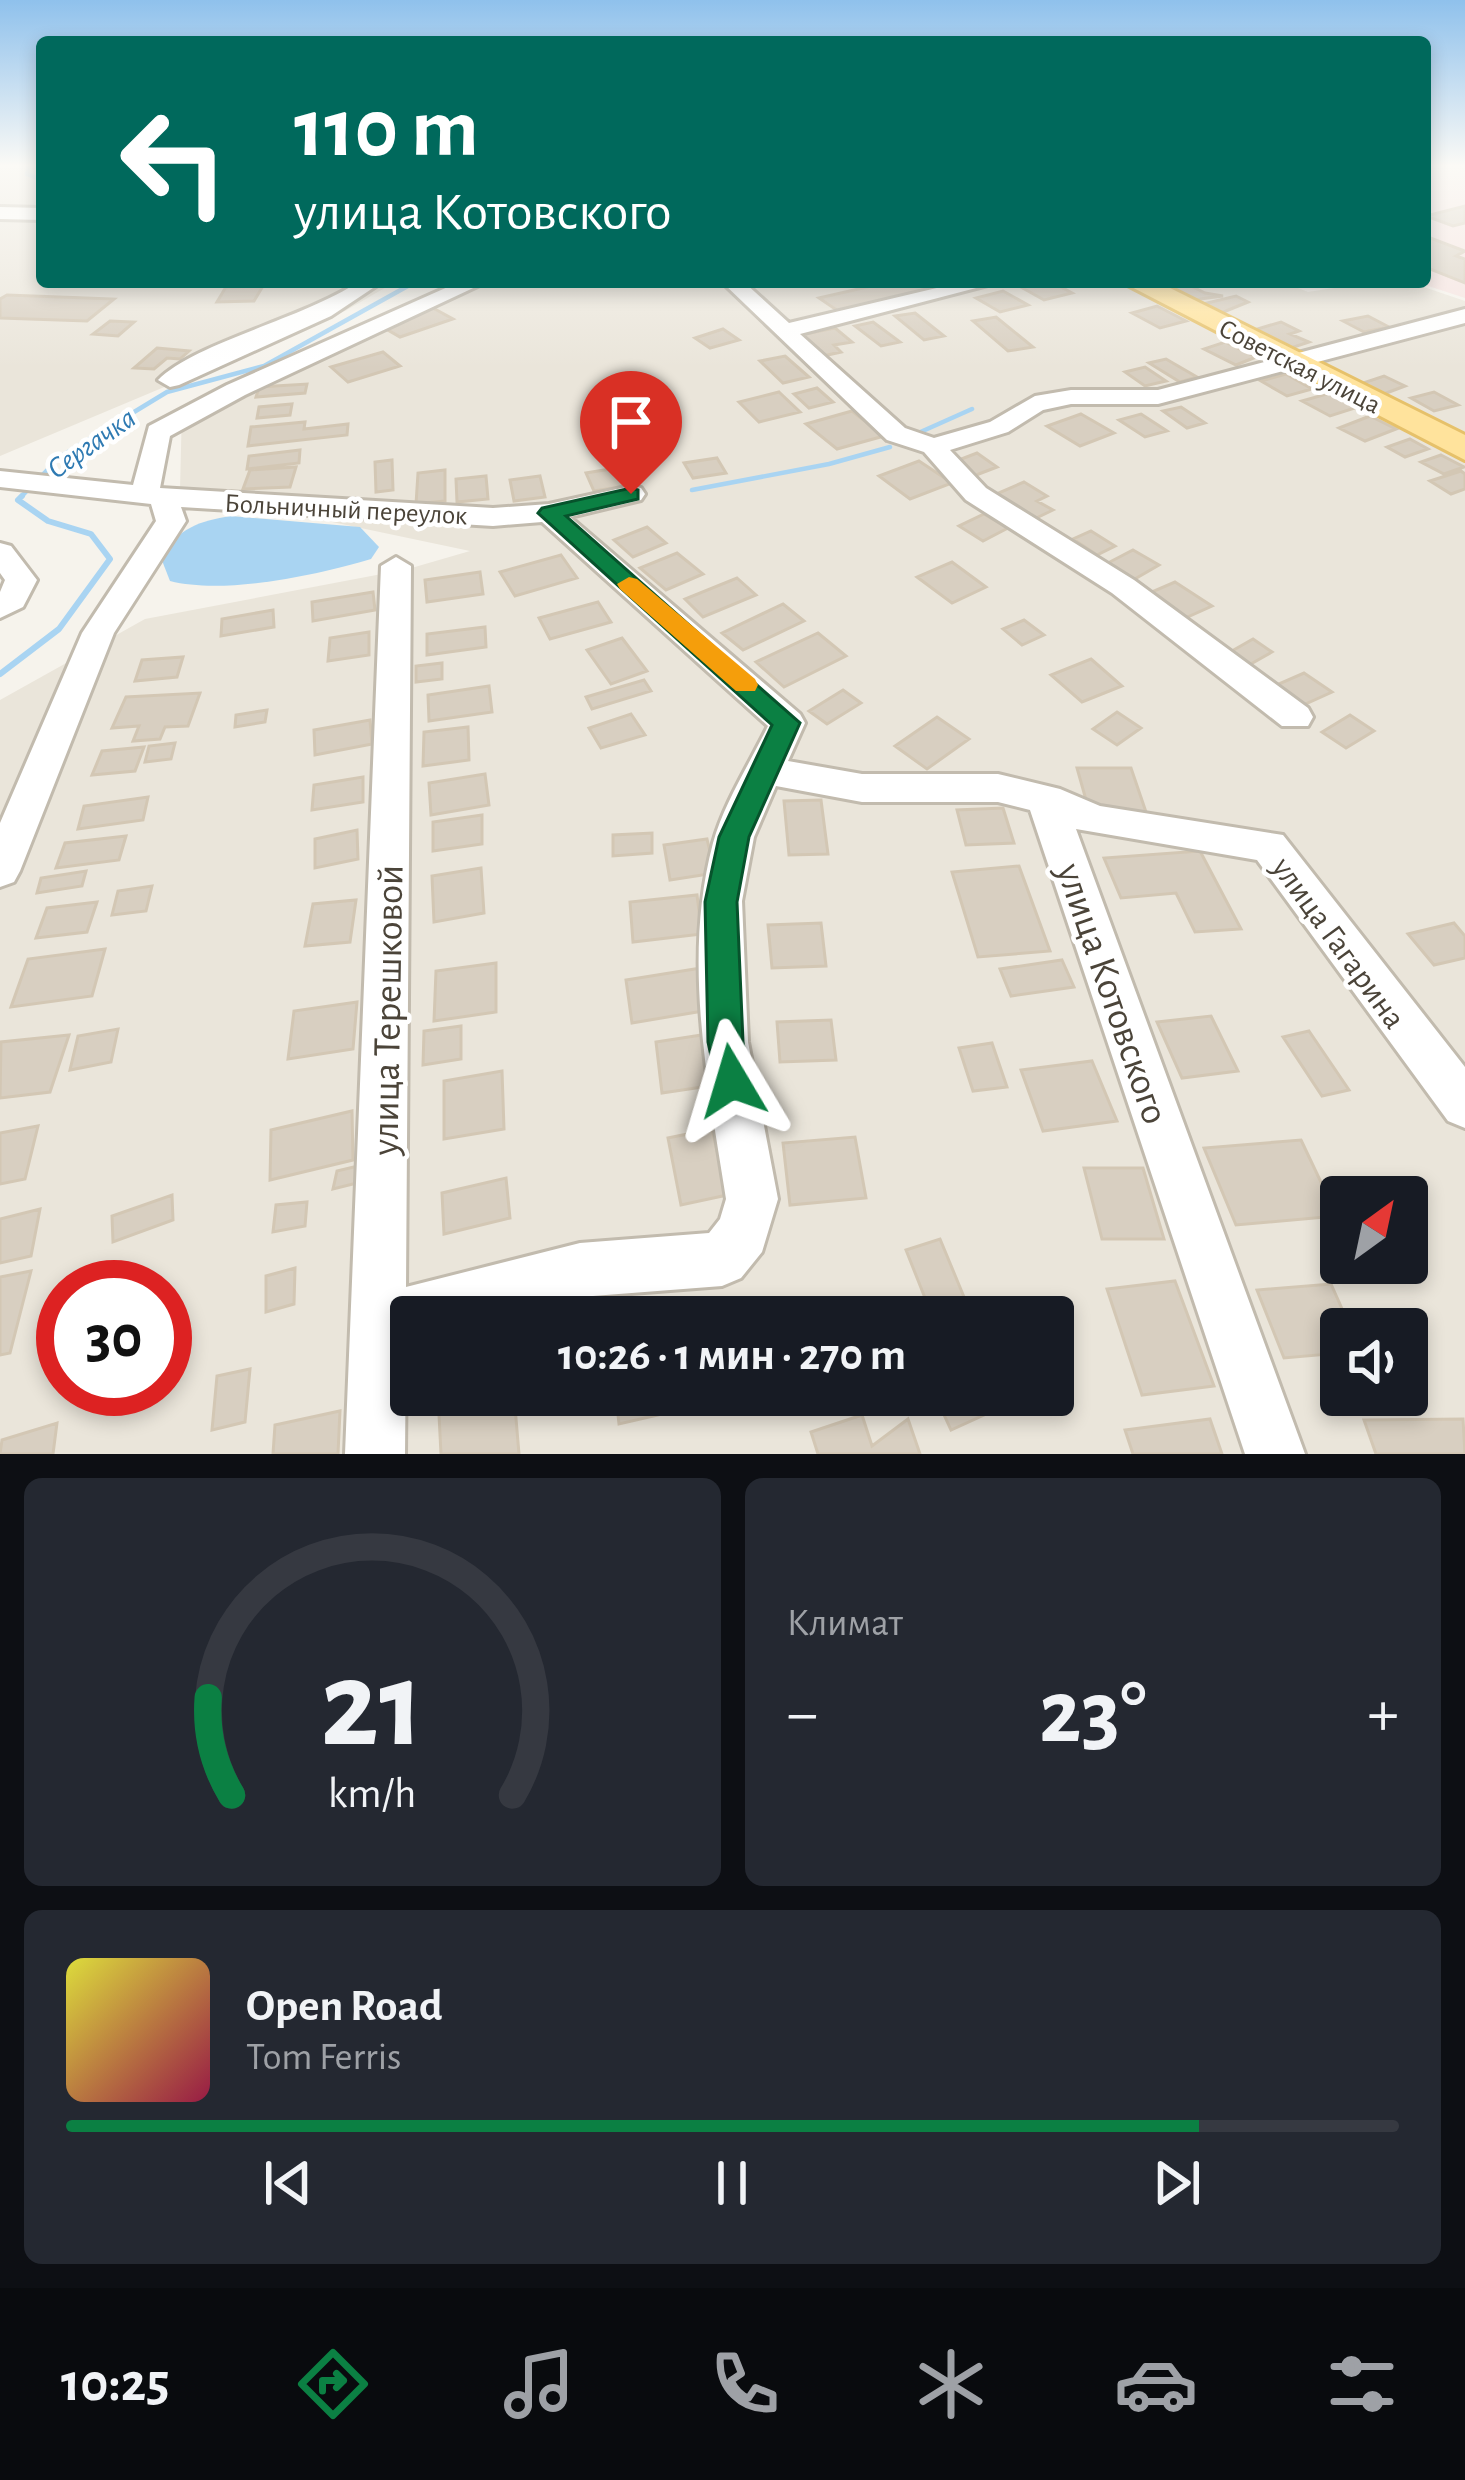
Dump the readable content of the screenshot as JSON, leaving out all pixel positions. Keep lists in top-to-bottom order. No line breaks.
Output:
{"streets":{"main road":["Советская улица"],"street":["Больничный переулок","улица Гагарина","улица Котовского","улица Терешковой"]},"crossings":[["улица Гагарина","улица Котовского"]],"water":["Сергачка"],"north":"top right","page":{"turn":["110 m","улица Котовского"],"limit":"30","trip":"10:26 · 1 мин · 270 m","tile":"Климат","heat":["−","23°","+"],"song":["Open Road","Tom Ferris"],"tabs":"10:25","gauge":["21","km/h"]}}
